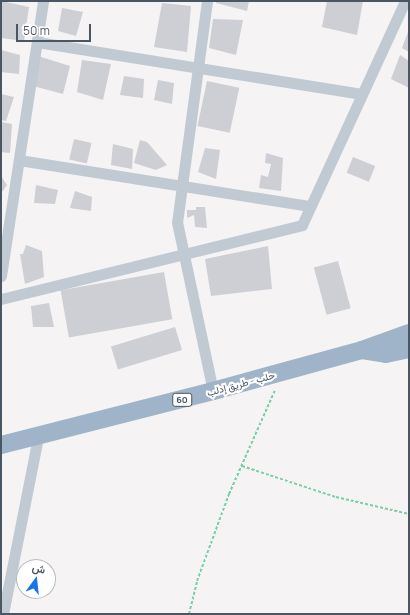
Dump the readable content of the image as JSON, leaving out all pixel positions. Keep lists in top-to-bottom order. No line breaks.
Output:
{"streets":{"highway":["حلب - طريق إدلب","60"]},"crossings":[["حلب - طريق إدلب","60"]],"scale_bar":"50 m","north":"top"}
